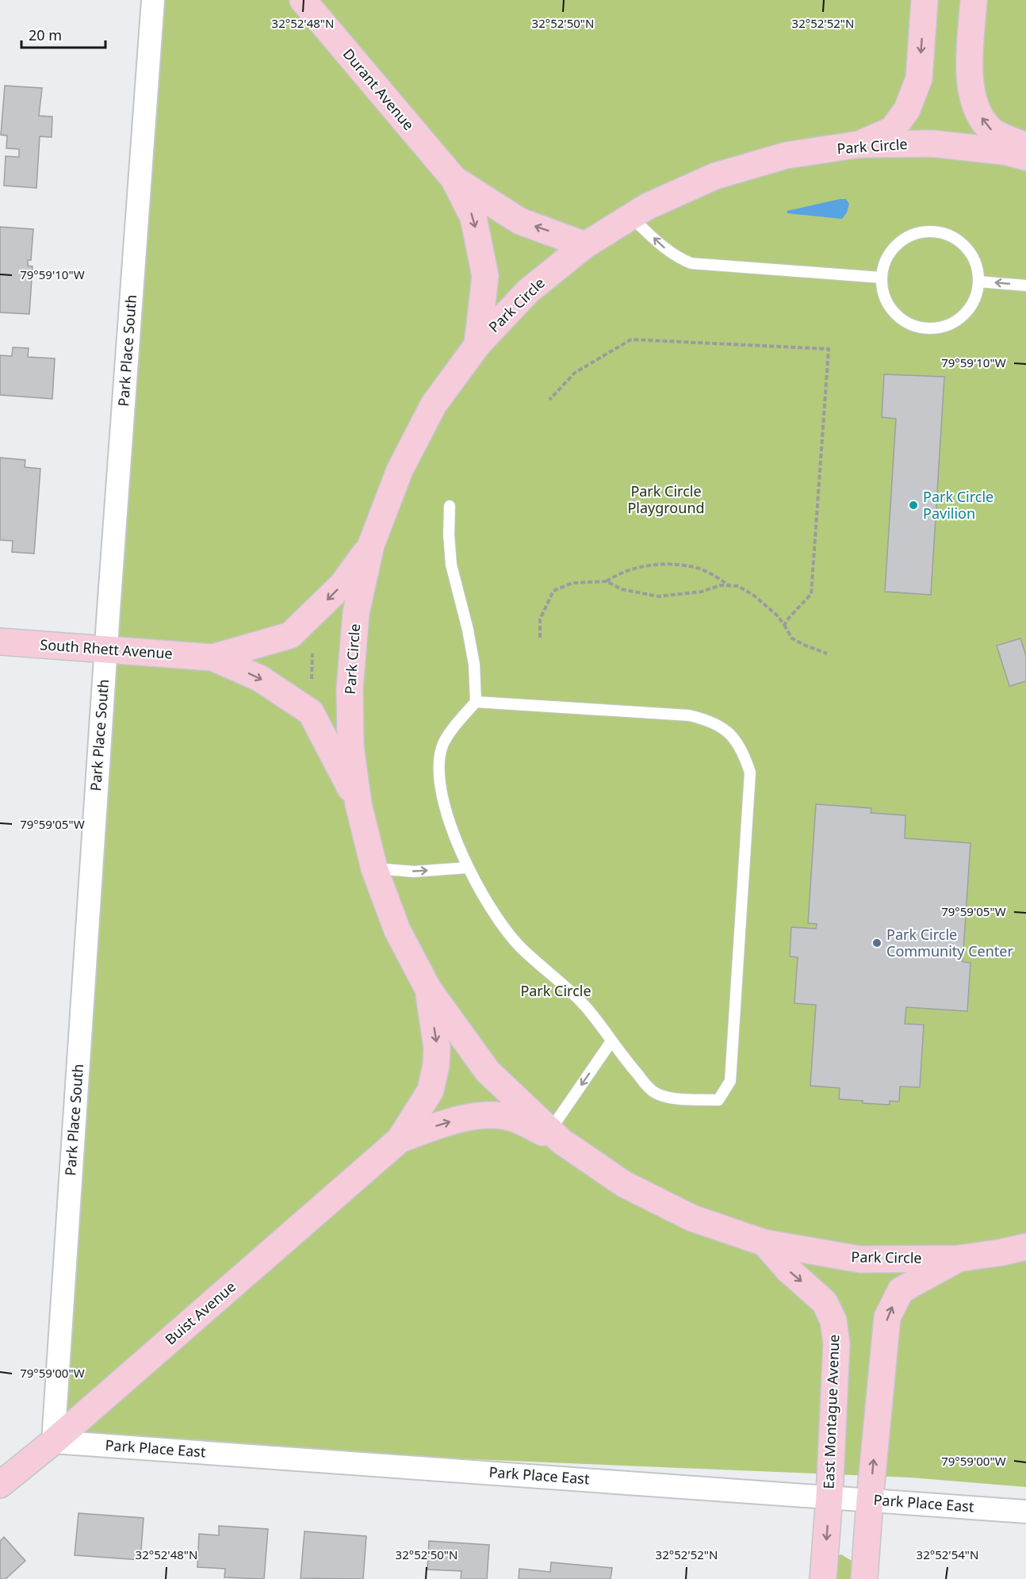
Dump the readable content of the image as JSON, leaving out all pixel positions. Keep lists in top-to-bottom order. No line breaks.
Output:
{"streets":{"street":["Durant Avenue","Park Circle","Park Place South","South Rhett Avenue","Buist Avenue","East Montague Avenue","Park Place East"]},"crossings":[["Durant Avenue","Park Circle"],["Park Circle","South Rhett Avenue"],["Park Circle","Buist Avenue"],["Park Circle","East Montague Avenue"],["Park Place South","South Rhett Avenue"],["Park Place South","Buist Avenue"],["Park Place South","Park Place East"],["Buist Avenue","Park Place East"],["East Montague Avenue","Park Place East"]],"one_way":["East Montague Avenue"],"parks":["Park Circle Playground","Park Circle"],"places":["Park Circle Pavilion","Park Circle Community Center"],"scale_bar":"20 m","coordinates":["32°52'48\"N","32°52'50\"N","32°52'52\"N","79°59'10\"W","79°59'05\"W","79°59'00\"W","32°52'54\"N"]}
